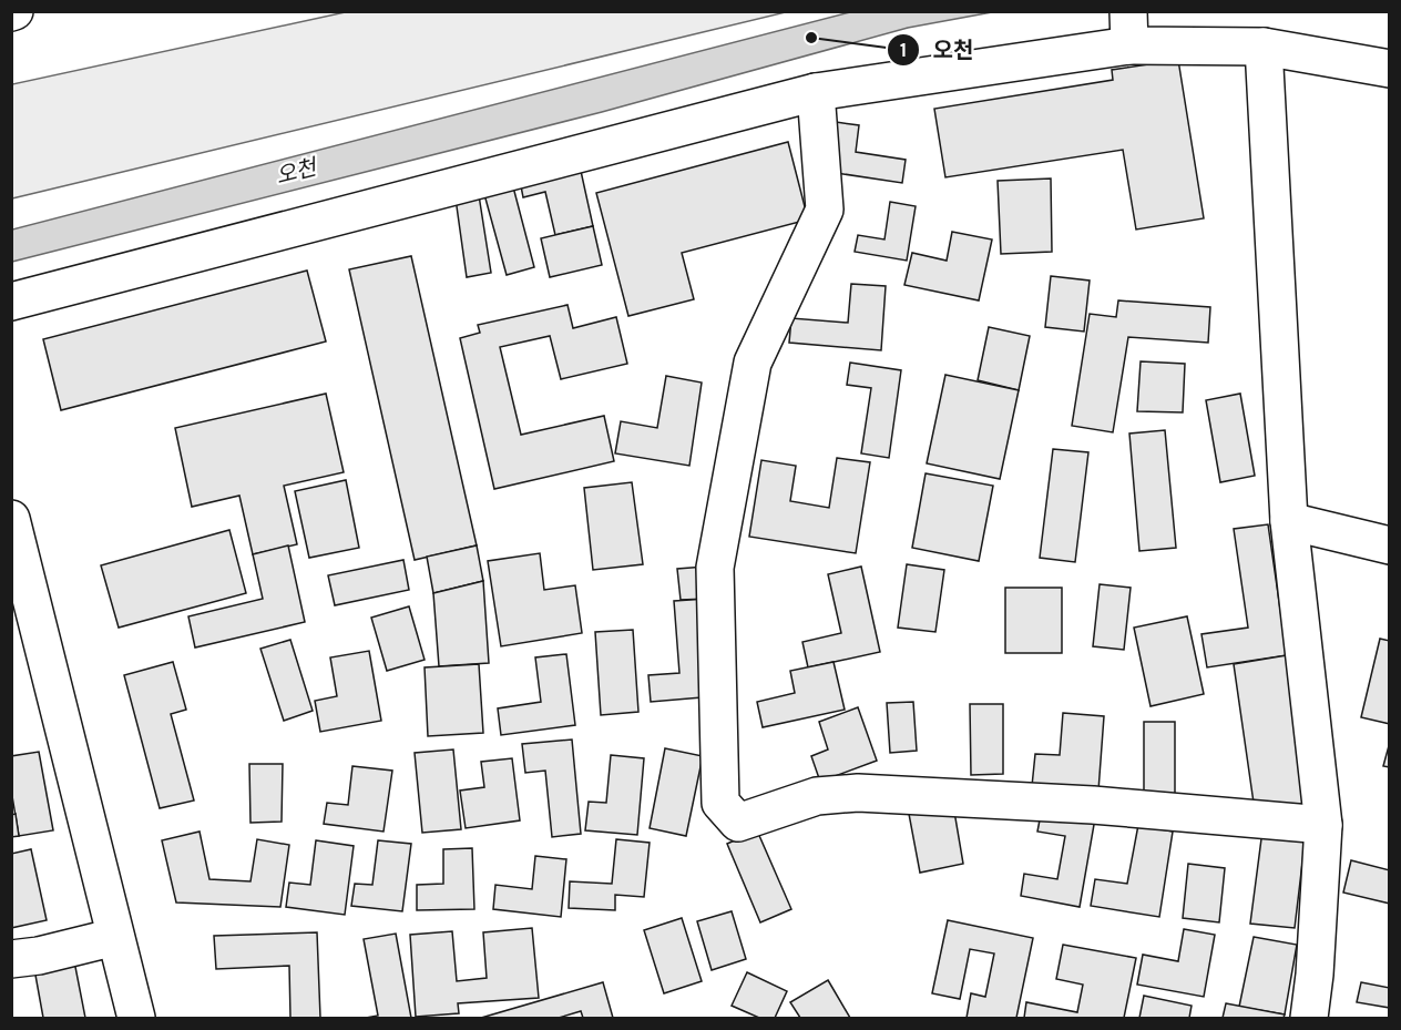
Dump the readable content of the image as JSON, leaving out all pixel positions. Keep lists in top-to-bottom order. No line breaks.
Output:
{"water":["오천"],"places":["오천"]}
